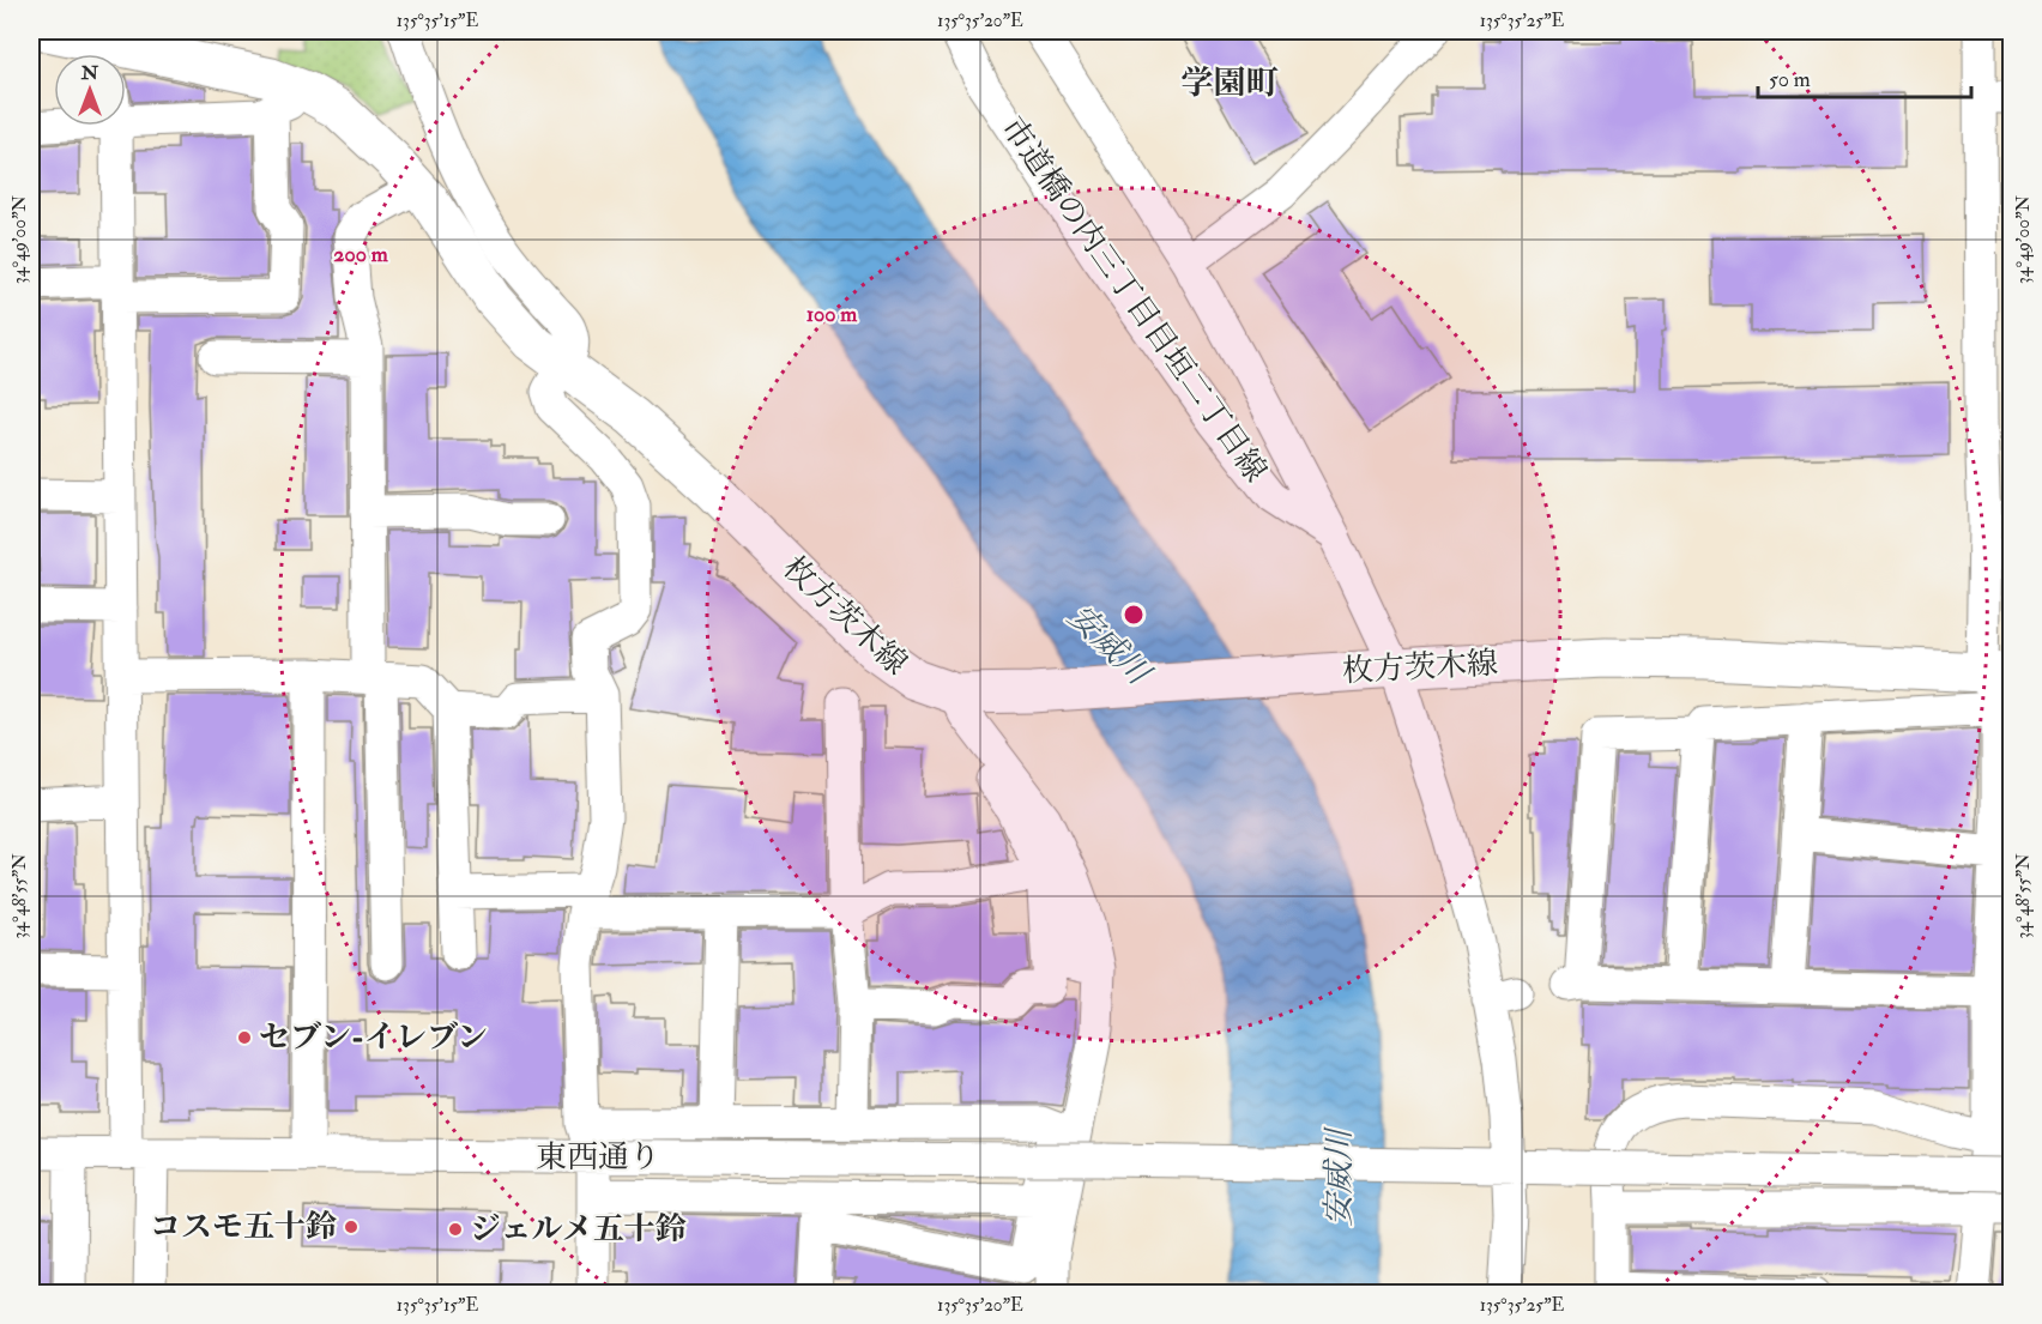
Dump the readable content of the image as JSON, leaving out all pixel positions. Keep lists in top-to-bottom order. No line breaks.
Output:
{"streets":{"main road":["枚方茨木線"],"street":["市道橋の内三丁目目垣二丁目線","東西通り"]},"districts":["学園町"],"water":["安威川"],"places":["セブン-イレブン","コスモ五十鈴","ジェルメ五十鈴"],"scale_bar":"50 m","north":"top","coordinates":["135°35'15\"E","135°35'20\"E","135°35'25\"E","34°49'00\"N","34°48'55\"N"],"rings":["200 m","100 m"]}
